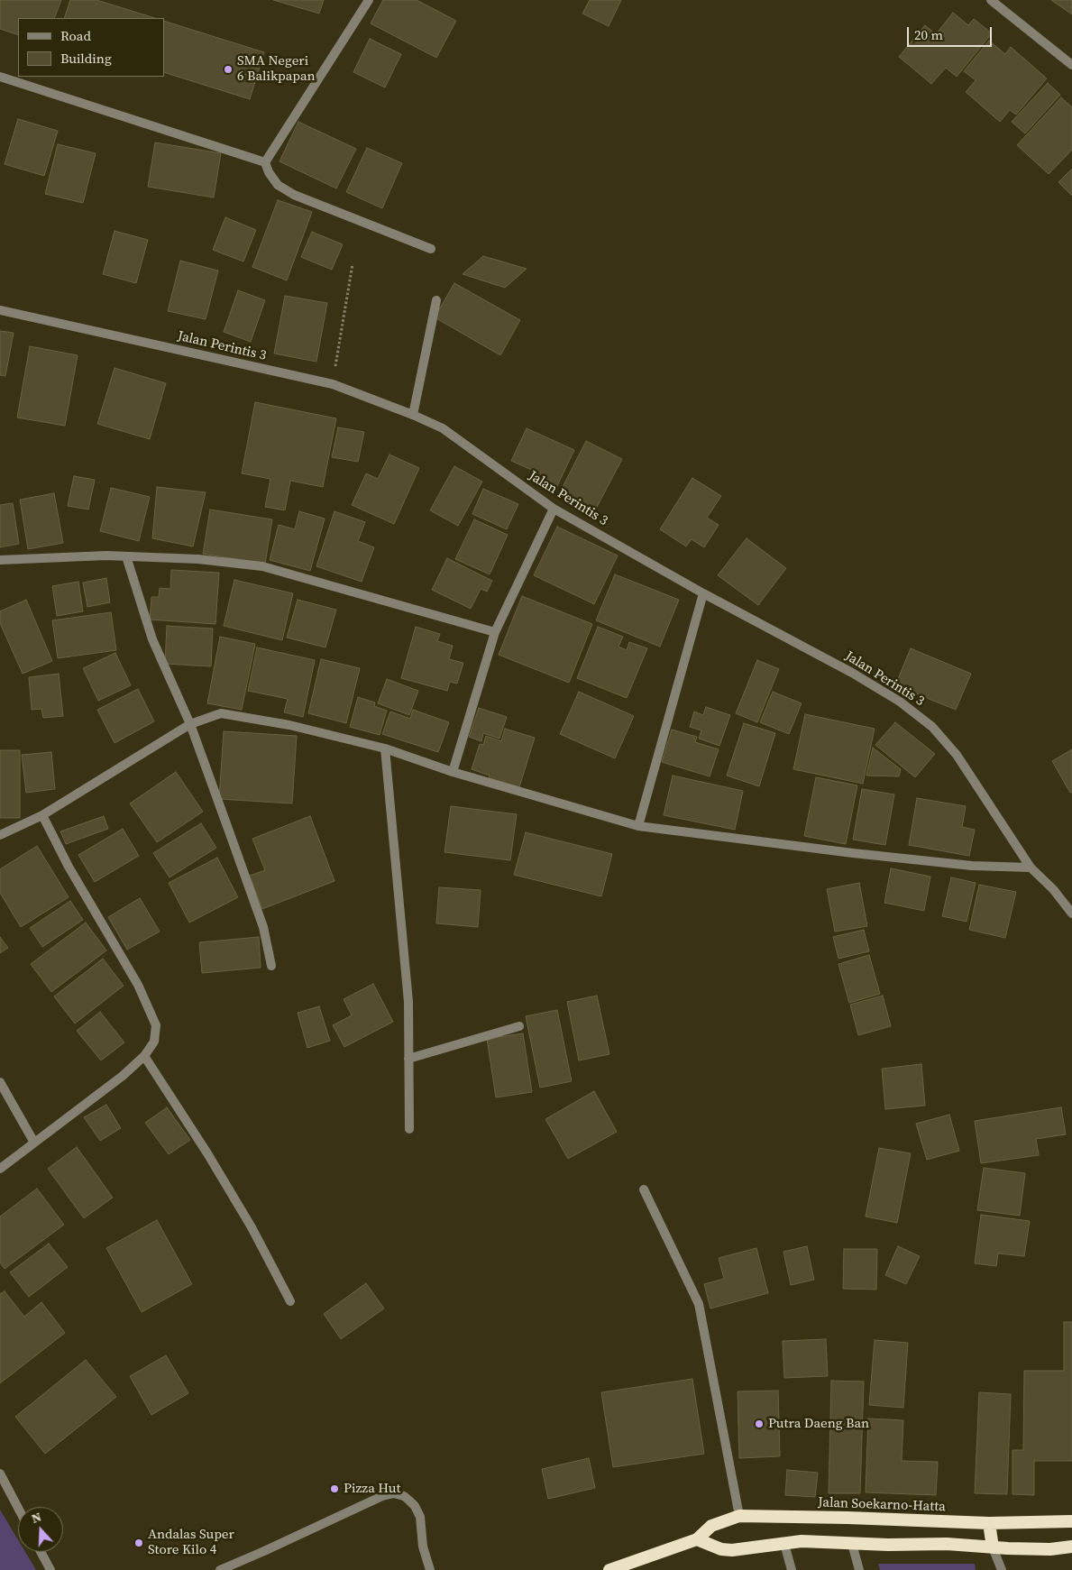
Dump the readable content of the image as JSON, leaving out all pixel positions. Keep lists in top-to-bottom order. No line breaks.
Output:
{"streets":{"highway":["Jalan Soekarno-Hatta"],"street":["Jalan Perintis 3"]},"places":["SMA Negeri 6 Balikpapan","Putra Daeng Ban","Pizza Hut","Andalas Super Store Kilo 4"],"legend":["Road","Building"],"scale_bar":"20 m","north":"top"}
